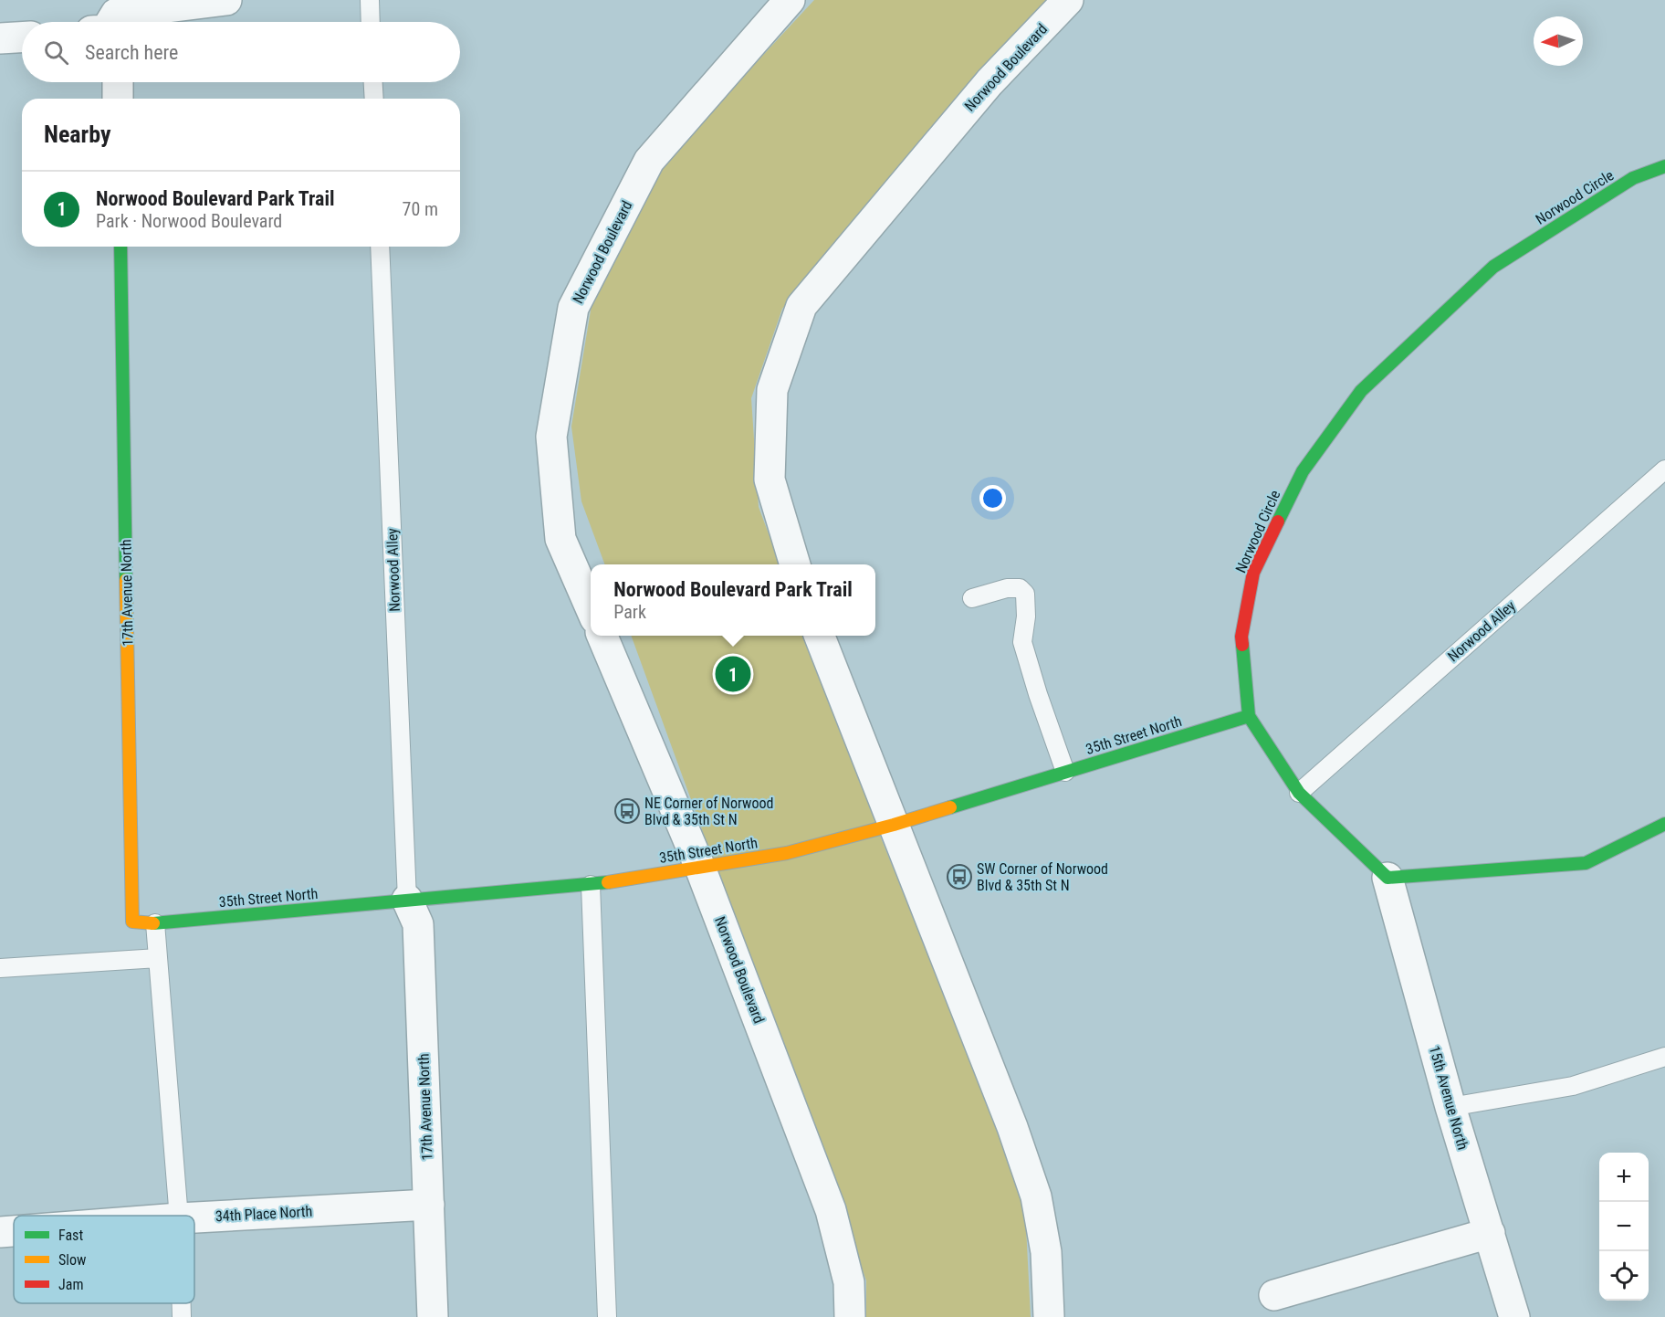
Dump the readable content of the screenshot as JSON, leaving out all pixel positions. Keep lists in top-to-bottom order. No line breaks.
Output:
{"streets":{"street":["Norwood Boulevard","Norwood Circle","17th Avenue North","35th Street North","15th Avenue North","34th Place North"],"lane":["Norwood Alley"]},"crossings":[["Norwood Boulevard","35th Street North"],["Norwood Circle","Norwood Alley"],["Norwood Circle","35th Street North"],["Norwood Circle","15th Avenue North"],["Norwood Alley","17th Avenue North"],["Norwood Alley","35th Street North"],["17th Avenue North","35th Street North"],["17th Avenue North","34th Place North"]],"places":{"bus stop":["NE Corner of Norwood Blvd & 35th St N","SW Corner of Norwood Blvd & 35th St N"]},"legend":["Fast","Slow","Jam"],"north":"left","page":{"search":"Search here","heading":"Nearby","list":[{"mark":"1","name":"Norwood Boulevard Park Trail","note":"Park · Norwood Boulevard","value":"70 m"}],"popup":["Norwood Boulevard Park Trail","Park"],"pins":"1","map_buttons":["+","−"]}}
